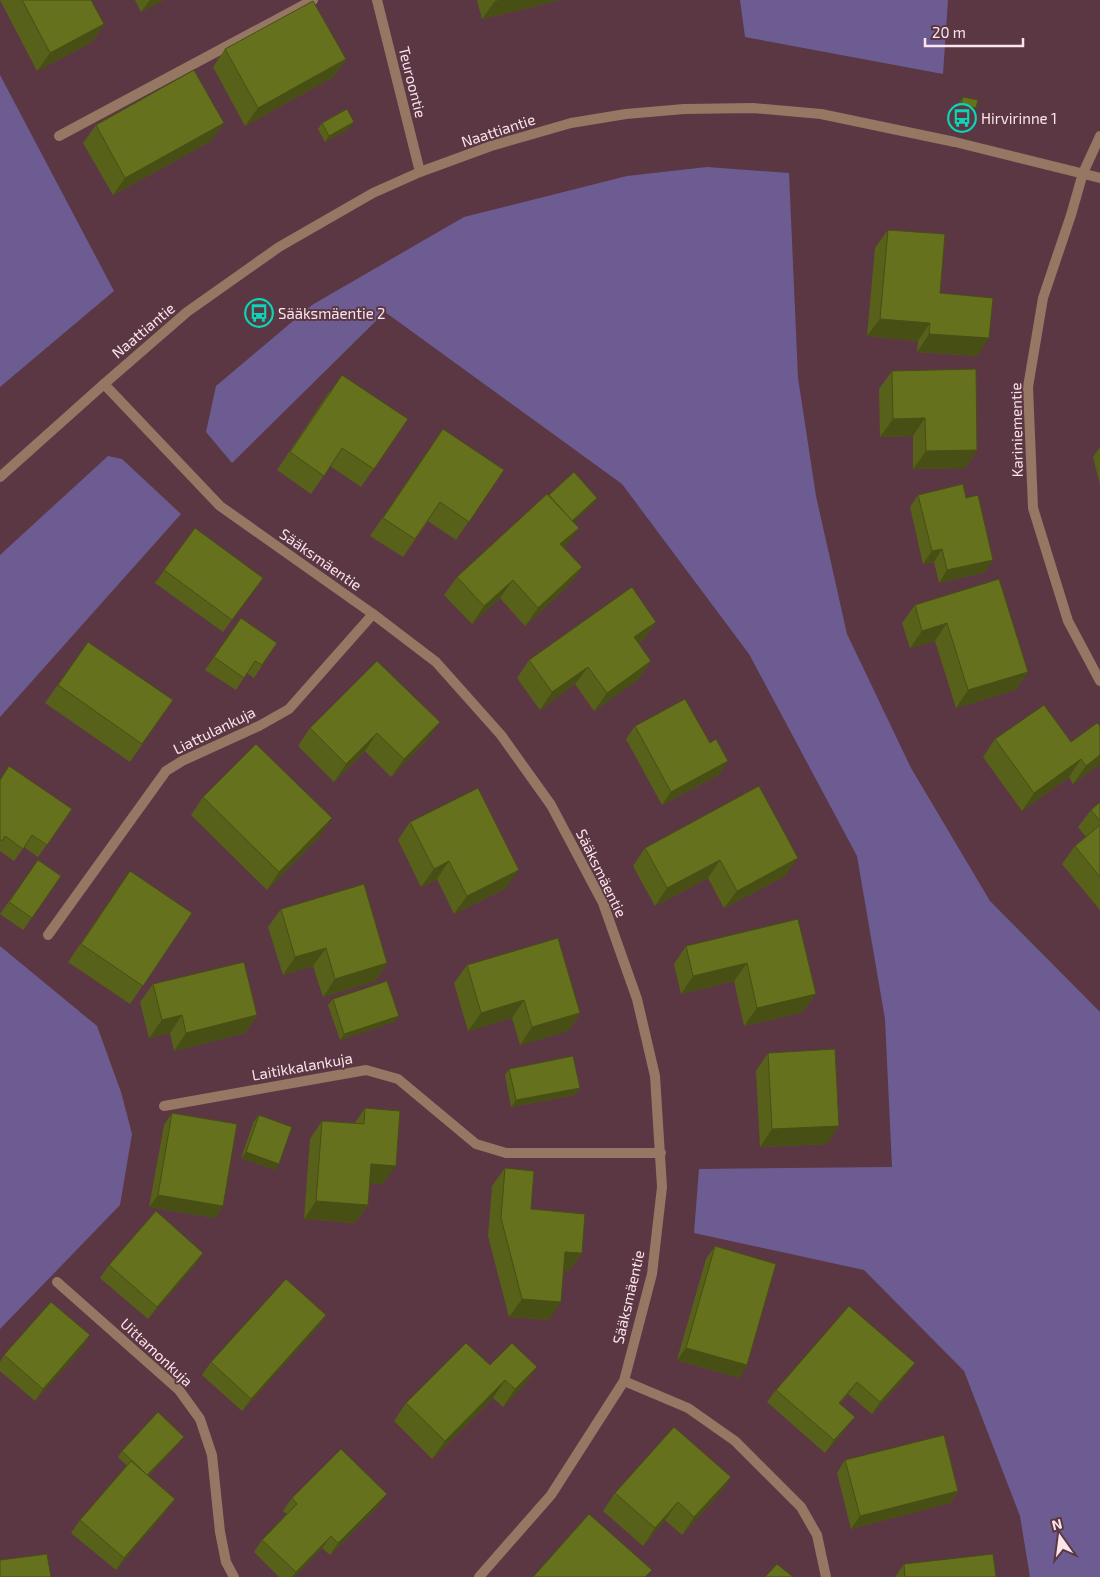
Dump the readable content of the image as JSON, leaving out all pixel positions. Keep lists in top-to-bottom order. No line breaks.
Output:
{"streets":{"street":["Teuroontie","Naattiantie","Kariniementie","Sääksmäentie","Liattulankuja","Laitikkalankuja","Uittamonkuja"]},"crossings":[["Teuroontie","Naattiantie"],["Naattiantie","Kariniementie"],["Naattiantie","Sääksmäentie"],["Sääksmäentie","Liattulankuja"],["Sääksmäentie","Laitikkalankuja"]],"places":{"bus stop":["Hirvirinne 1","Sääksmäentie 2"]},"scale_bar":"20 m","north":"top"}
